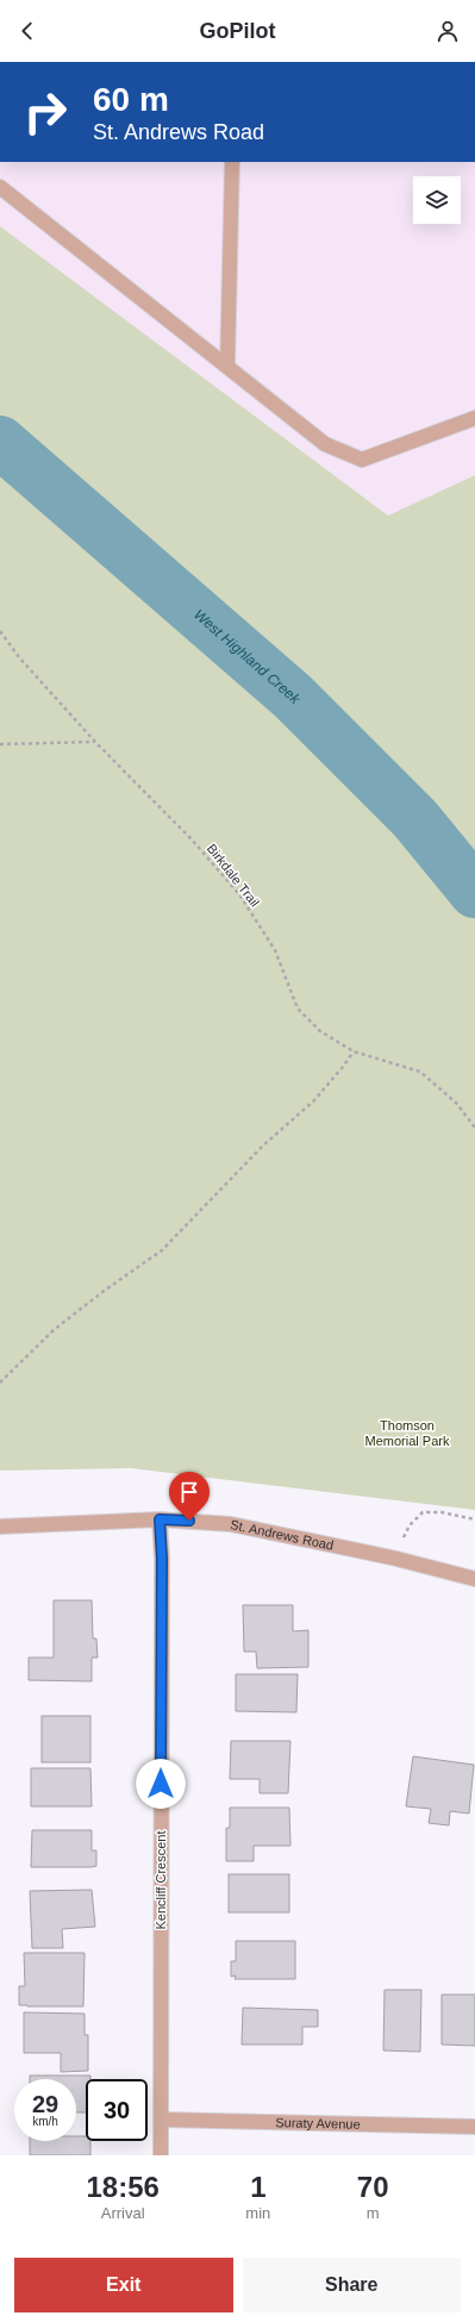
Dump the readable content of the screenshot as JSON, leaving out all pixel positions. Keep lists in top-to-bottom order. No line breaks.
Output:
{"streets":{"street":["St. Andrews Road","Kencliff Crescent","Suraty Avenue"],"path":["Birkdale Trail"]},"crossings":[["St. Andrews Road","Kencliff Crescent"],["Kencliff Crescent","Suraty Avenue"]],"water":["West Highland Creek"],"parks":["Thomson Memorial Park"],"page":{"header":"GoPilot","turn":["60 m","St. Andrews Road"],"speed":"29 km/h","limit":"30","eta":["18:56","Arrival","1","min","70","m"],"buttons":["Exit","Share"]}}
